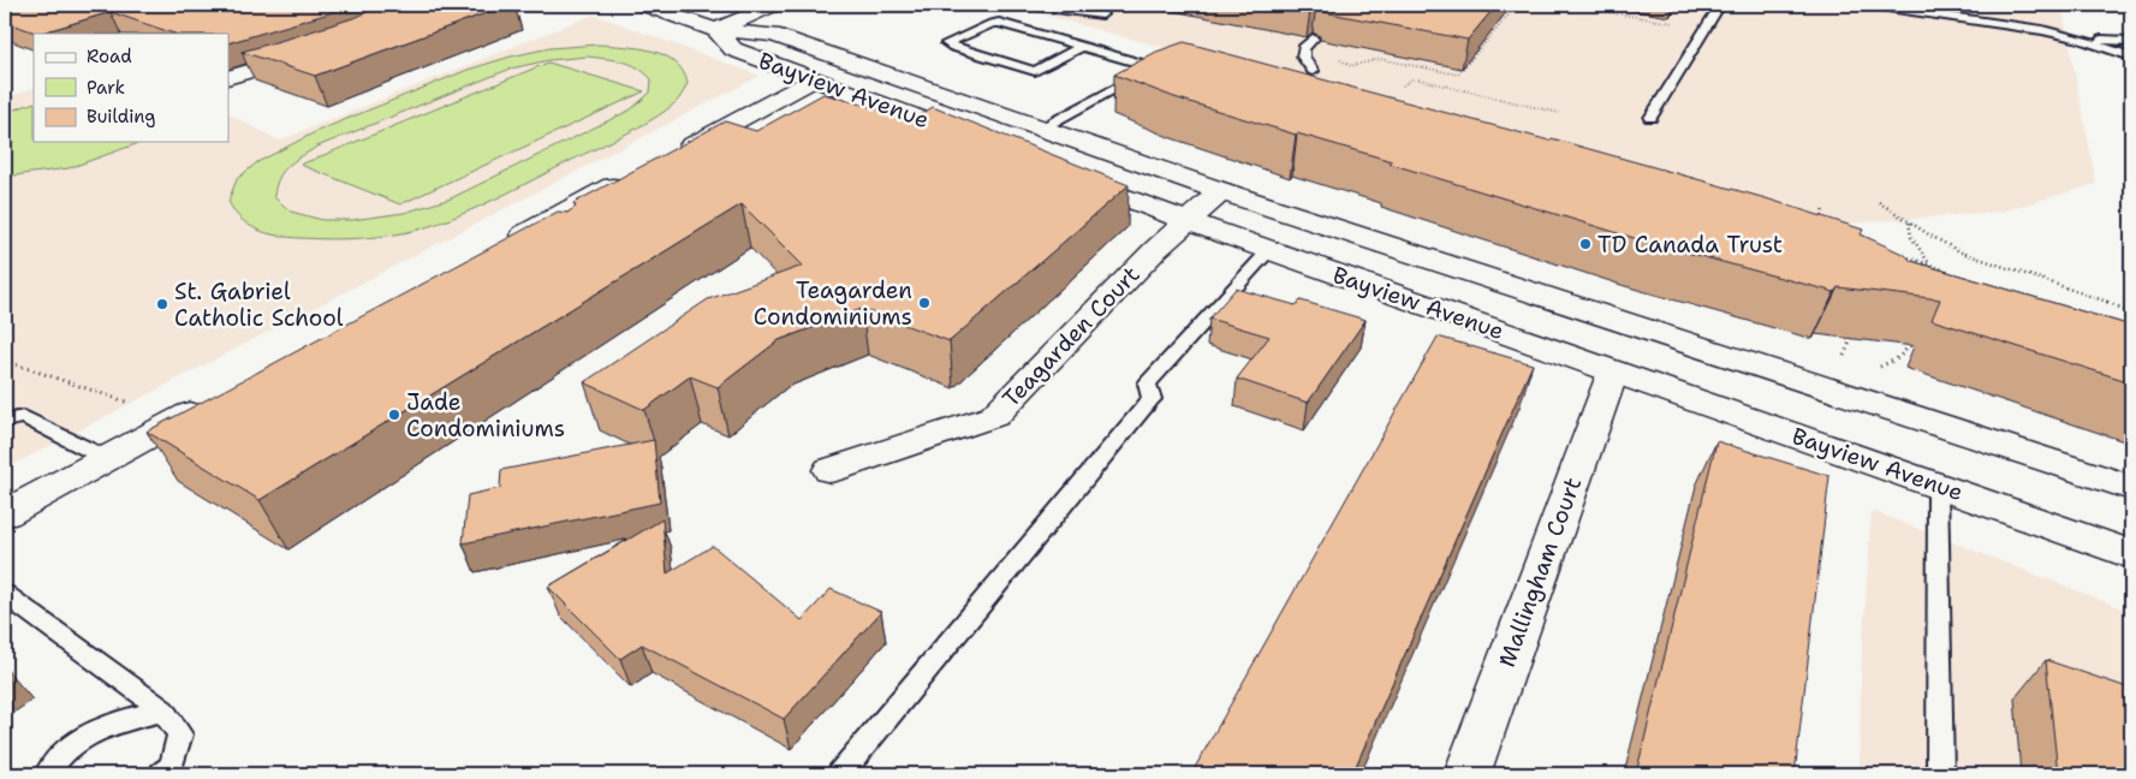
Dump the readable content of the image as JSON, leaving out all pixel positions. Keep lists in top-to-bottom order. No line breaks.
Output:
{"streets":{"main road":["Bayview Avenue","Teagarden Court","Mallingham Court"]},"crossings":[["Bayview Avenue","Teagarden Court"],["Bayview Avenue","Mallingham Court"]],"places":["TD Canada Trust","Teagarden Condominiums","St. Gabriel Catholic School","Jade Condominiums"],"legend":["Road","Park","Building"]}
